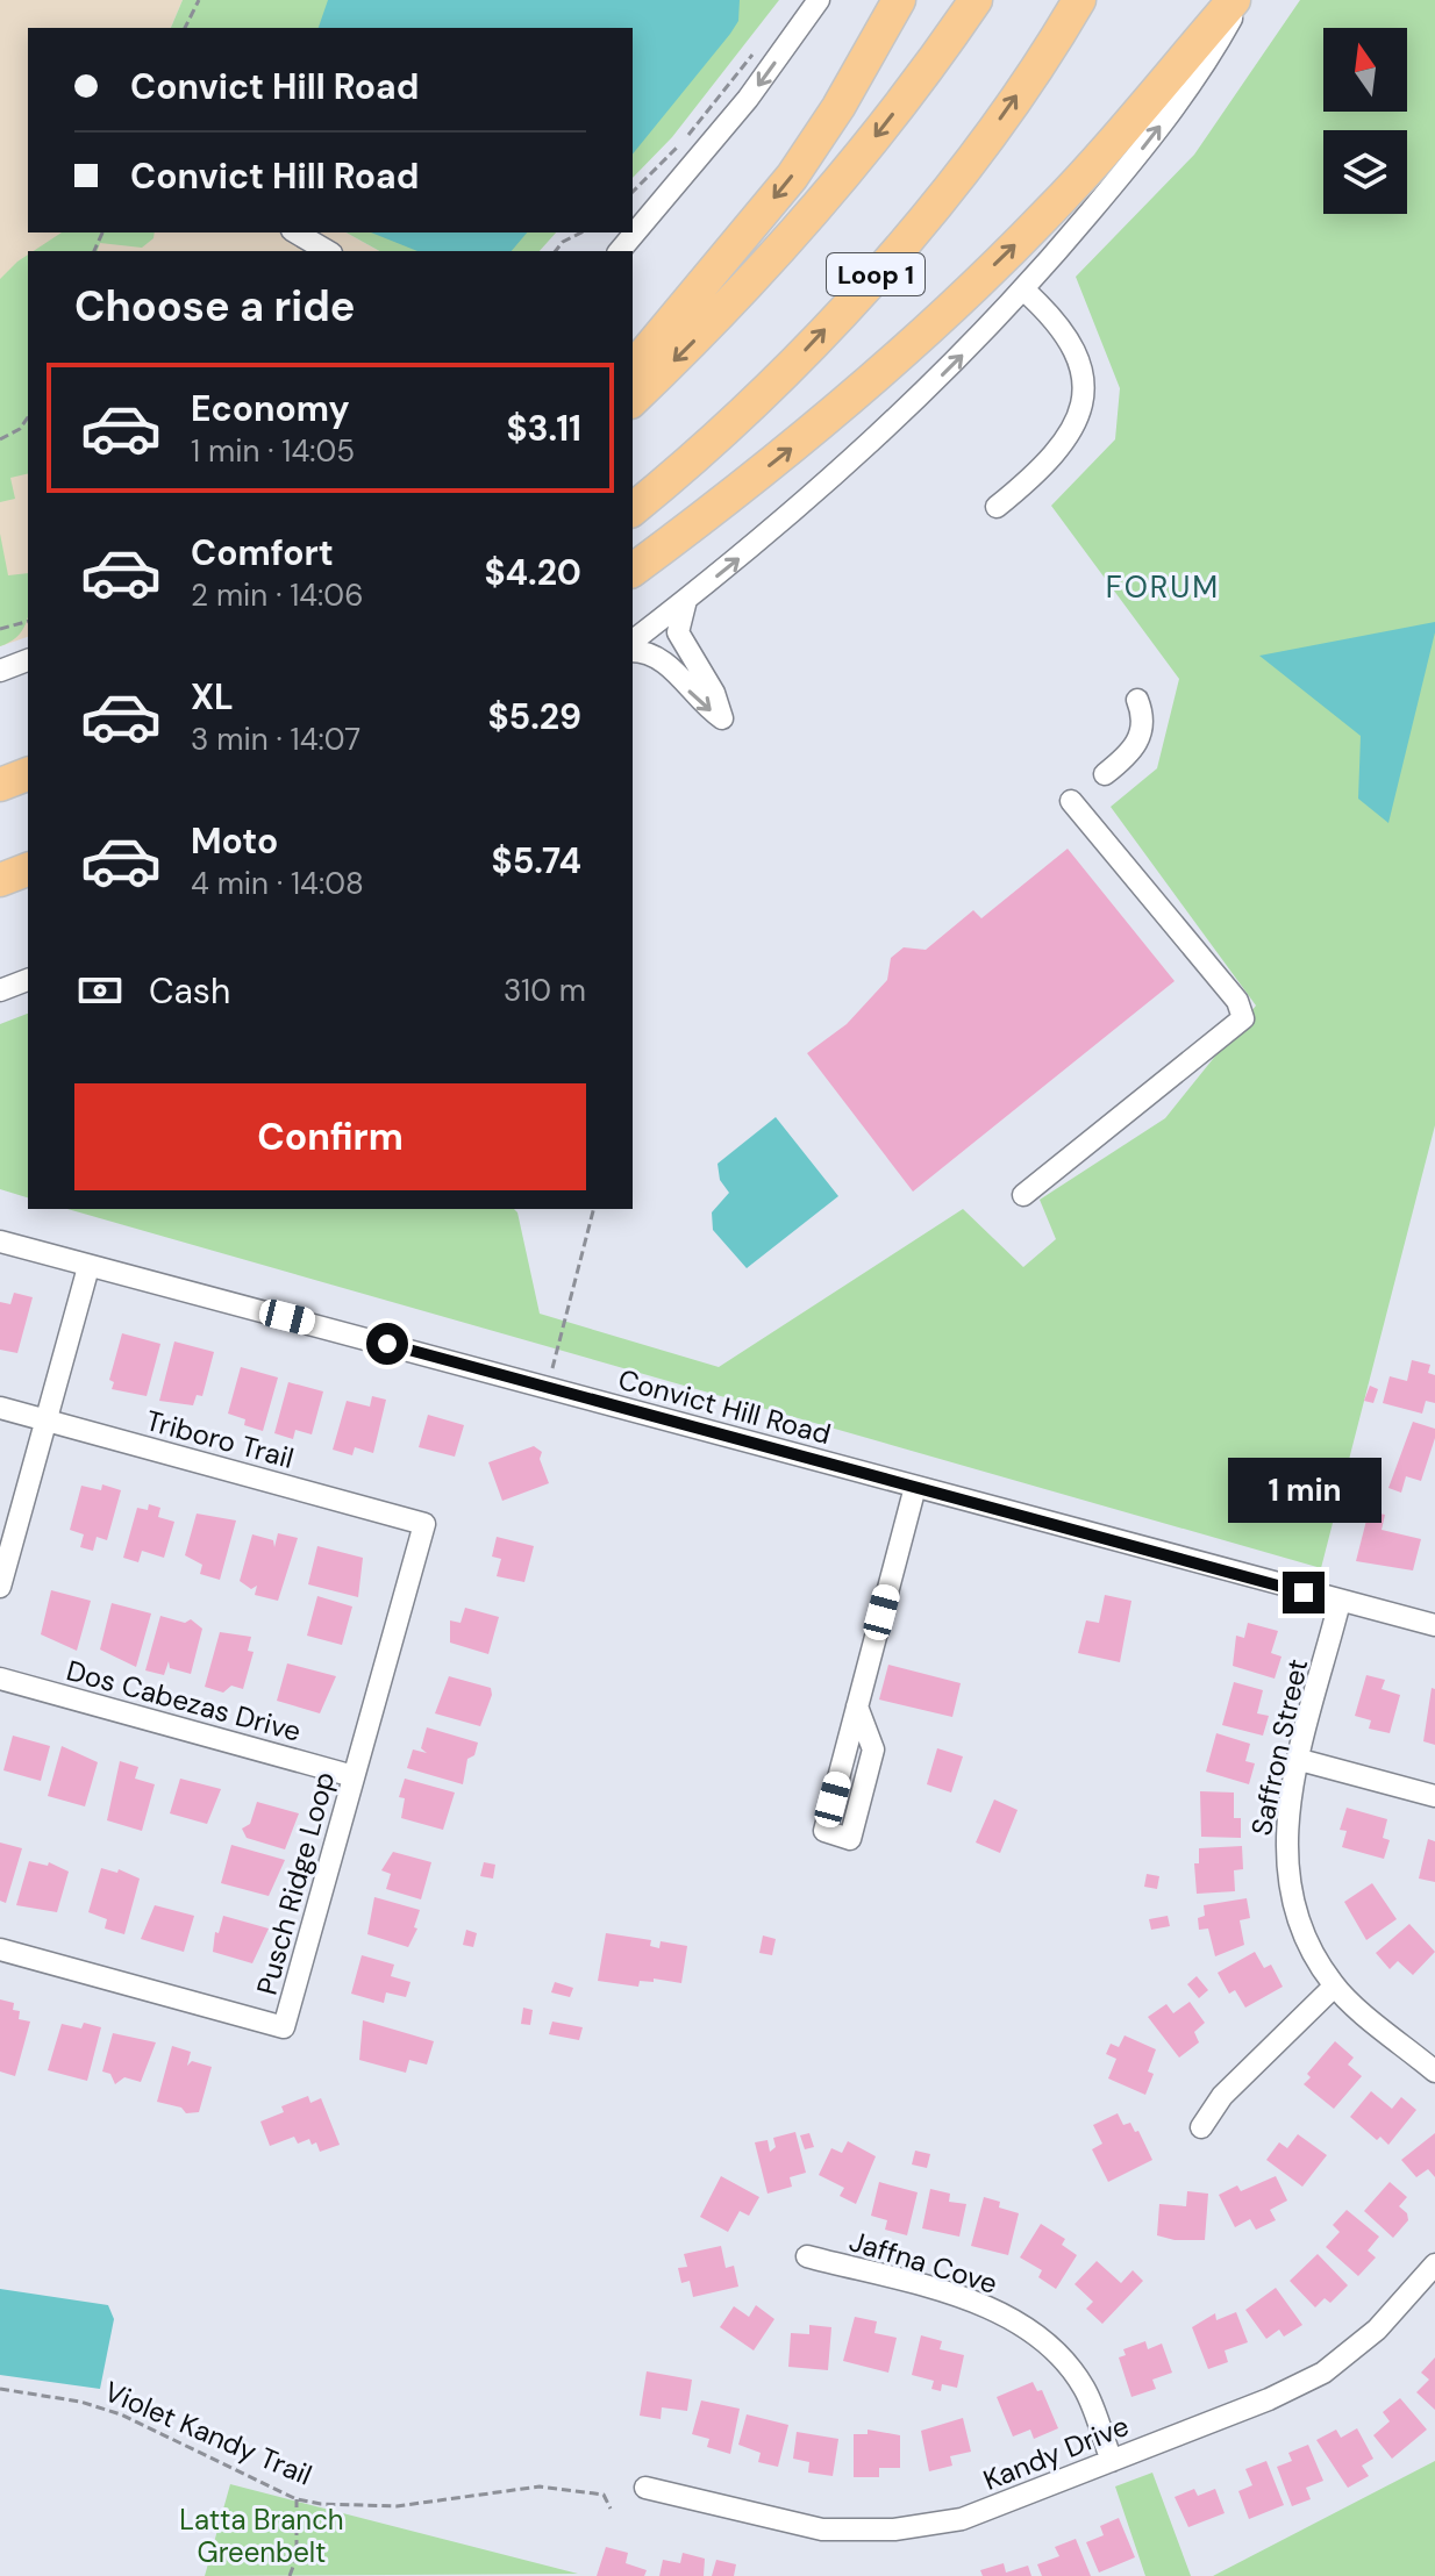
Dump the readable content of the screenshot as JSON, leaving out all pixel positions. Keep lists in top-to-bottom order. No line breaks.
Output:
{"streets":{"highway":["Loop 1"],"street":["Convict Hill Road","Triboro Trail","Dos Cabezas Drive","Saffron Street","Pusch Ridge Loop","Jaffna Cove","Kandy Drive"],"path":["Violet Kandy Trail"]},"crossings":[["Convict Hill Road","Saffron Street"],["Triboro Trail","Pusch Ridge Loop"],["Dos Cabezas Drive","Pusch Ridge Loop"],["Jaffna Cove","Kandy Drive"]],"districts":["FORUM"],"parks":["Latta Branch Greenbelt"],"north":"top","page":{"banner":["Convict Hill Road","Convict Hill Road"],"heading":"Choose a ride","list":[{"name":"Economy","note":"1 min · 14:05","value":"$3.11"},{"name":"Comfort","note":"2 min · 14:06","value":"$4.20"},{"name":"XL","note":"3 min · 14:07","value":"$5.29"},{"name":"Moto","note":"4 min · 14:08","value":"$5.74"}],"pay":["Cash","310 m"],"buttons":"Confirm","bubble":"1 min"}}
